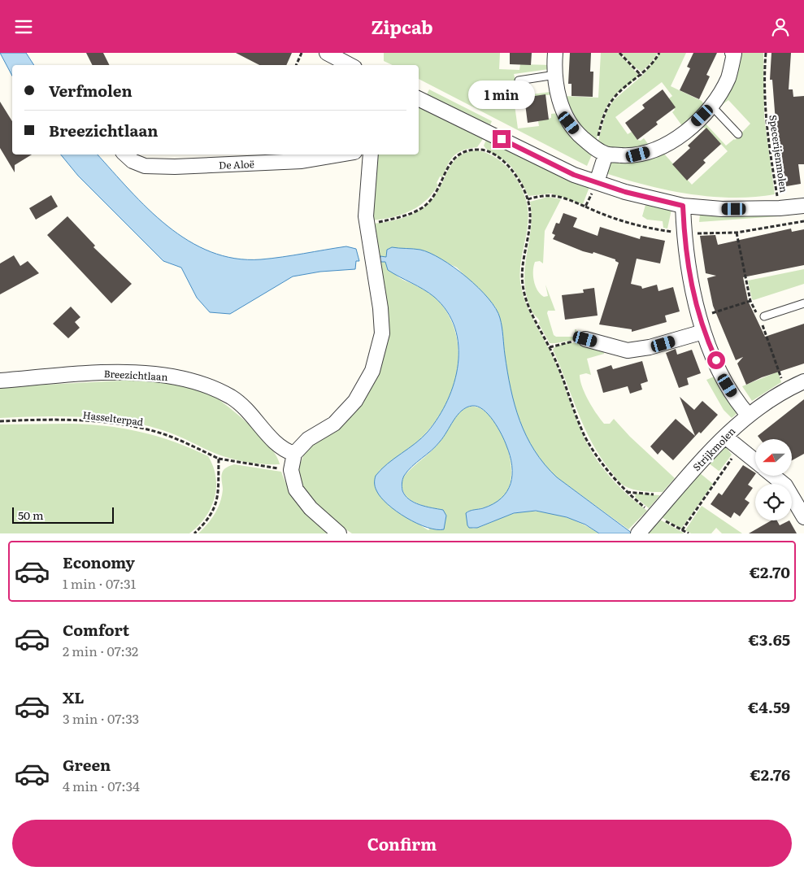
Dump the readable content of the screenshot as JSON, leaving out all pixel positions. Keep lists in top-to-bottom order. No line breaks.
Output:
{"streets":{"street":["De Aloë","Breezichtlaan","Strijkmolen"],"path":["Specerijenmolen","Hasselterpad"]},"scale_bar":"50 m","north":"left","page":{"header":"Zipcab","banner":["Verfmolen","Breezichtlaan"],"bubble":"1 min","scale":"50 m","list":[{"name":"Economy","note":"1 min · 07:31","value":"€2.70"},{"name":"Comfort","note":"2 min · 07:32","value":"€3.65"},{"name":"XL","note":"3 min · 07:33","value":"€4.59"},{"name":"Green","note":"4 min · 07:34","value":"€2.76"}],"buttons":"Confirm"}}
